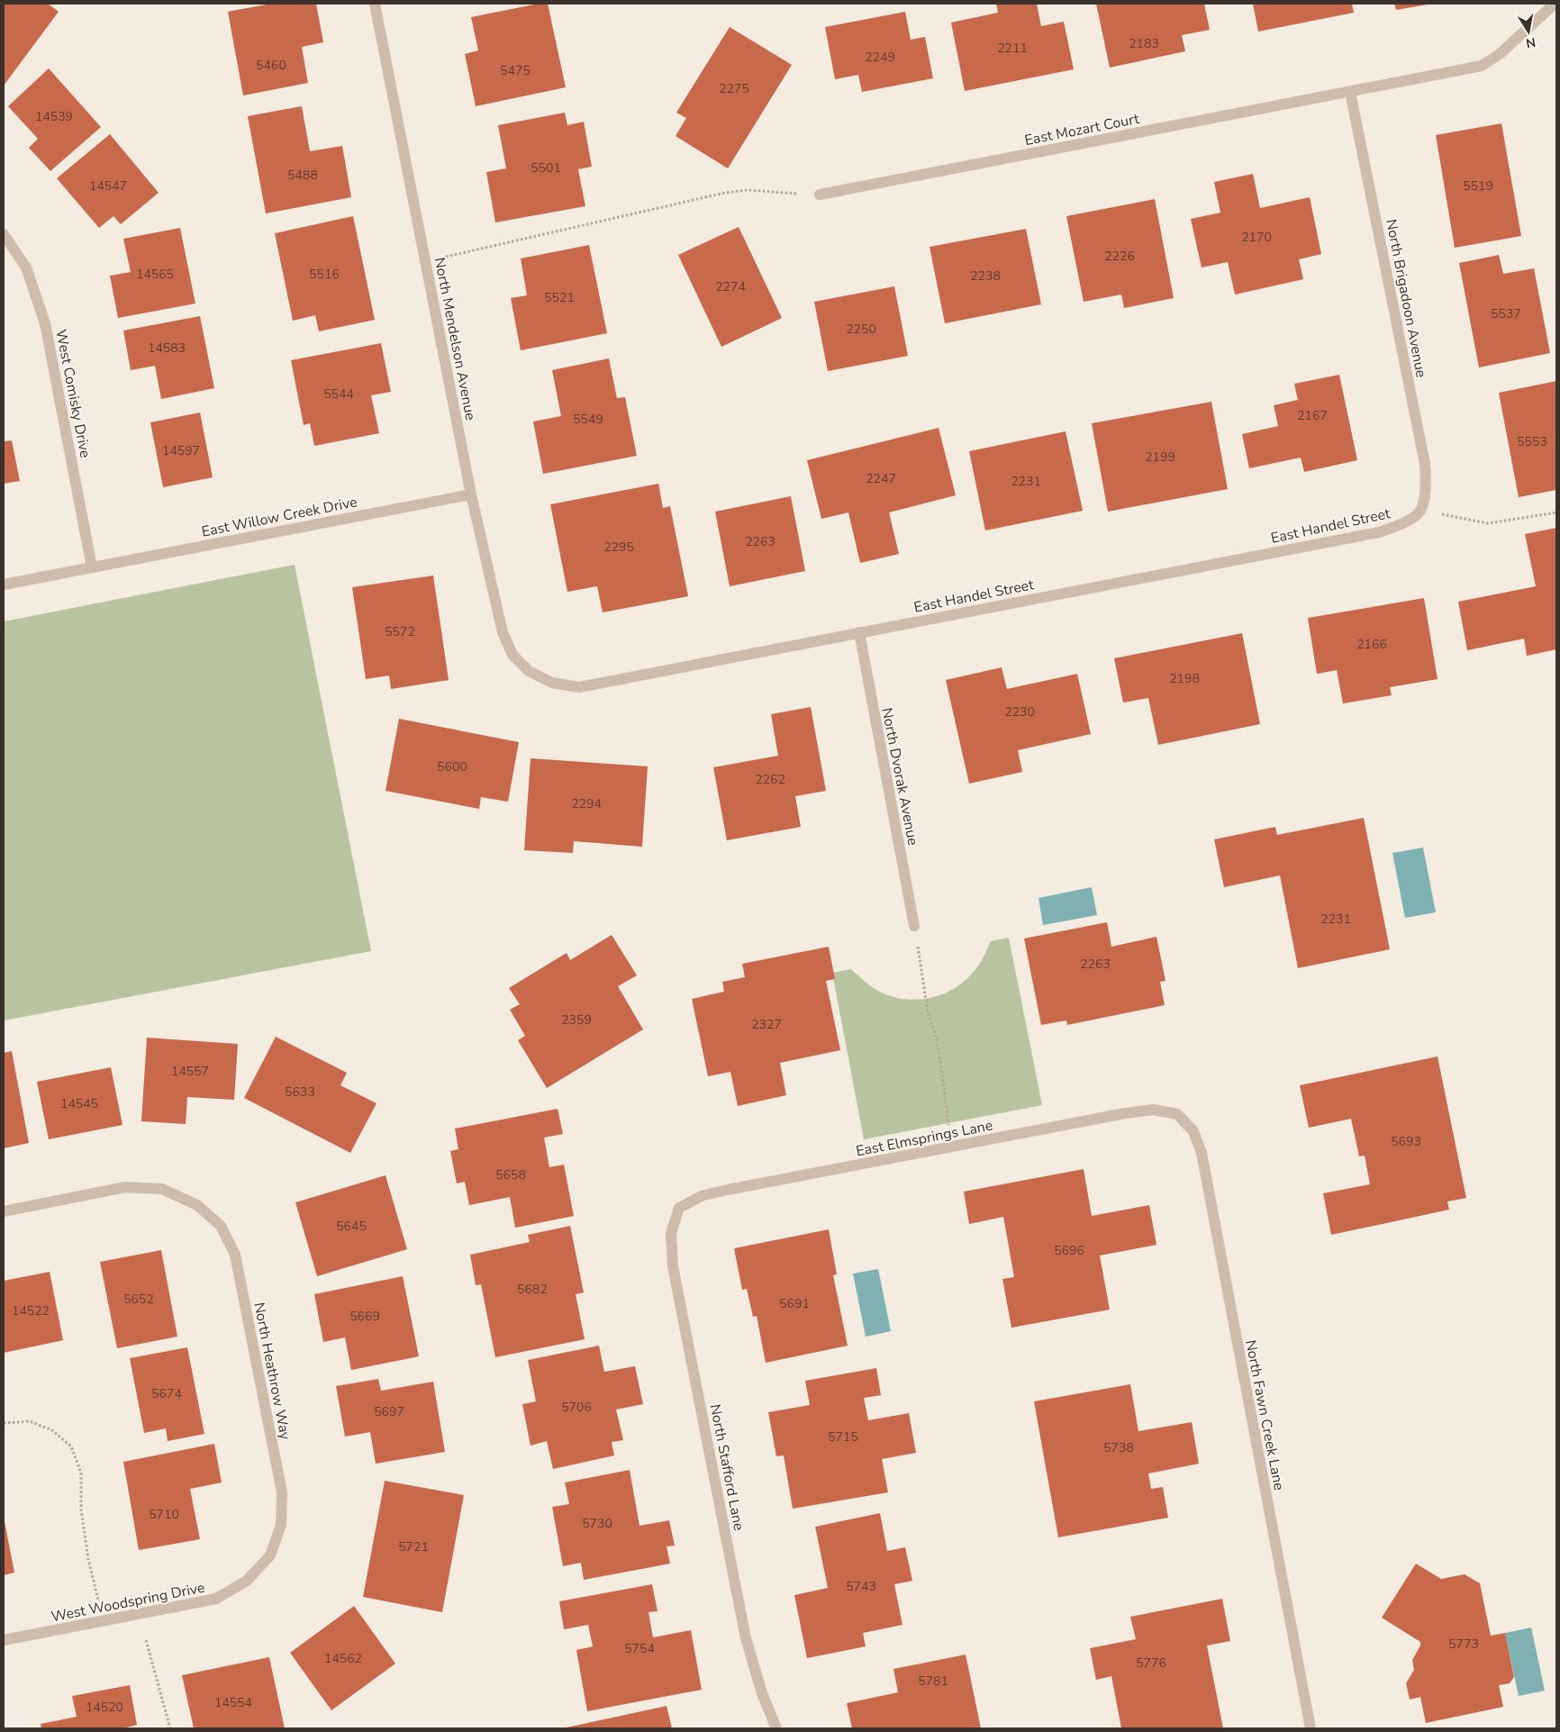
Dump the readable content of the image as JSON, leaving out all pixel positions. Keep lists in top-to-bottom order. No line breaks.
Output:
{"streets":{"street":["East Mozart Court","North Brigadoon Avenue","North Mendelson Avenue","West Comisky Drive","East Willow Creek Drive","East Handel Street","North Dvorak Avenue","East Elmsprings Lane","North Heathrow Way","North Fawn Creek Lane","North Stafford Lane","West Woodspring Drive"]},"crossings":[["East Mozart Court","North Brigadoon Avenue"],["North Brigadoon Avenue","East Handel Street"],["North Mendelson Avenue","East Willow Creek Drive"],["North Mendelson Avenue","East Handel Street"],["West Comisky Drive","East Willow Creek Drive"],["East Handel Street","North Dvorak Avenue"],["East Elmsprings Lane","North Fawn Creek Lane"],["East Elmsprings Lane","North Stafford Lane"],["North Heathrow Way","West Woodspring Drive"]],"house_numbers":["2183","2211","2249","5460","5475","2275","14539","5501","5488","14547","5519","2170","2226","14565","5516","2238","2274","5521","5537","2250","14583","5544","2167","5549","5553","14597","2199","2247","2231","2263","2295","5572","2166","2198","2230","5600","2262","2294","2231","2263","2359","2327","14557","5633","14545","5693","5658","5645","5696","5682","5652","5691","14522","5669","5674","5706","5697","5715","5738","5710","5730","5721","5743","5773","5754","14562","5776","5781","14554","14520"],"north":"bottom"}
